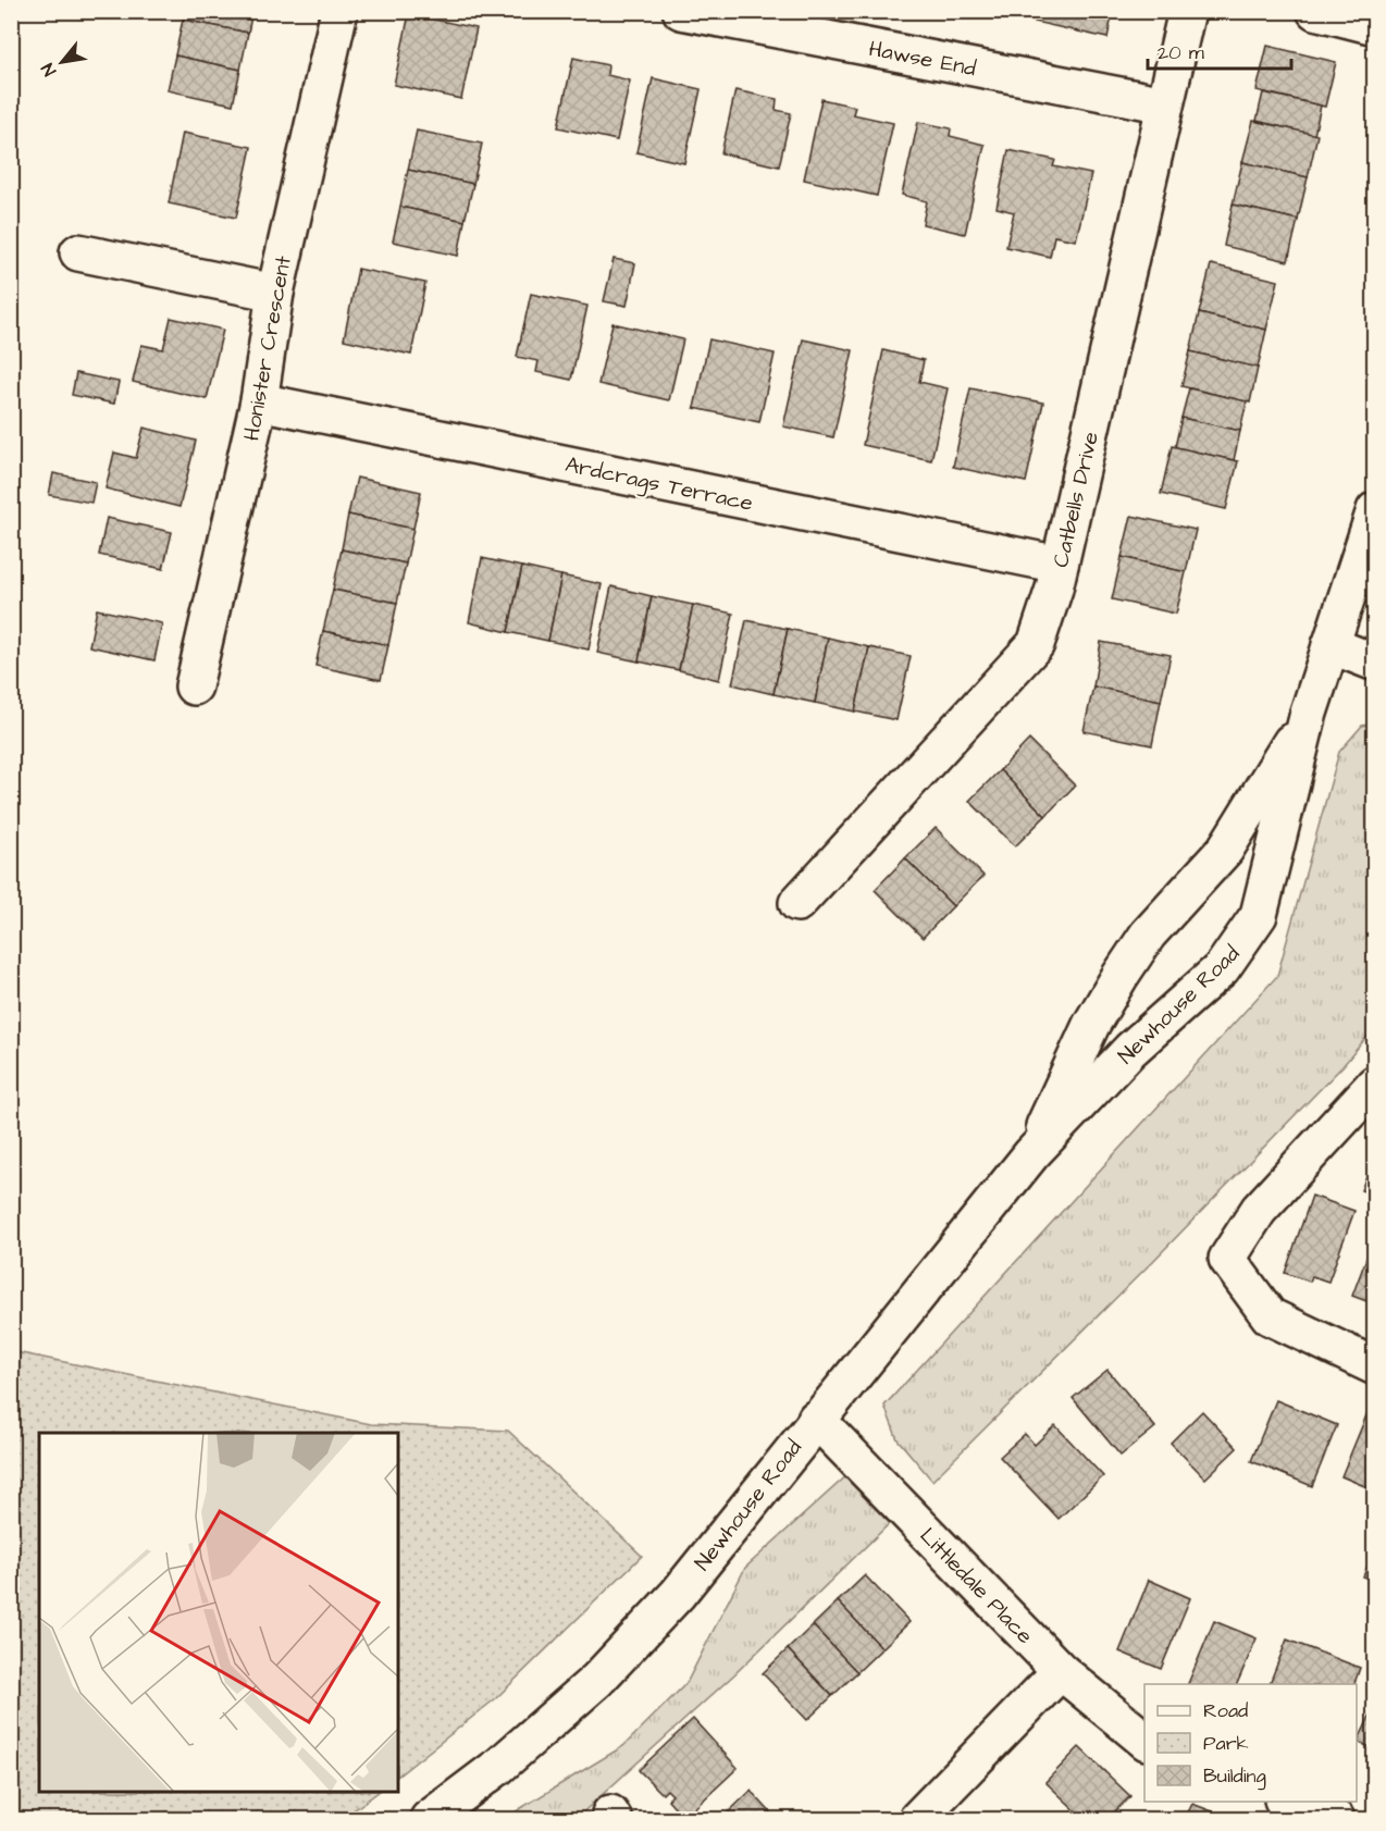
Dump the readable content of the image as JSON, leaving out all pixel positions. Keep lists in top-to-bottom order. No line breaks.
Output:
{"streets":{"street":["Hawse End","Honister Crescent","Ardcrags Terrace","Catbells Drive","Newhouse Road","Littledale Place"]},"crossings":[["Hawse End","Catbells Drive"],["Honister Crescent","Ardcrags Terrace"],["Ardcrags Terrace","Catbells Drive"],["Newhouse Road","Littledale Place"]],"legend":["Road","Park","Building"],"scale_bar":"20 m","north":"bottom left"}
